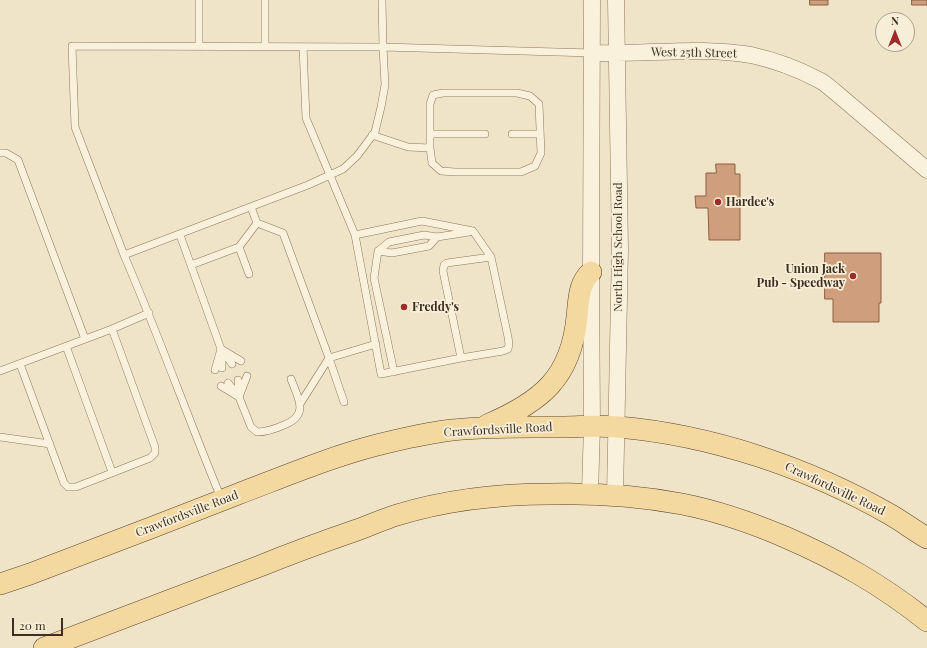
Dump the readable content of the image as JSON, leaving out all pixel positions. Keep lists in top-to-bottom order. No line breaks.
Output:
{"streets":{"main road":["Crawfordsville Road"],"street":["West 25th Street","North High School Road"]},"crossings":[["West 25th Street","North High School Road"],["North High School Road","Crawfordsville Road"]],"places":["Hardee's","Union Jack Pub - Speedway","Freddy's"],"scale_bar":"20 m","north":"top"}
